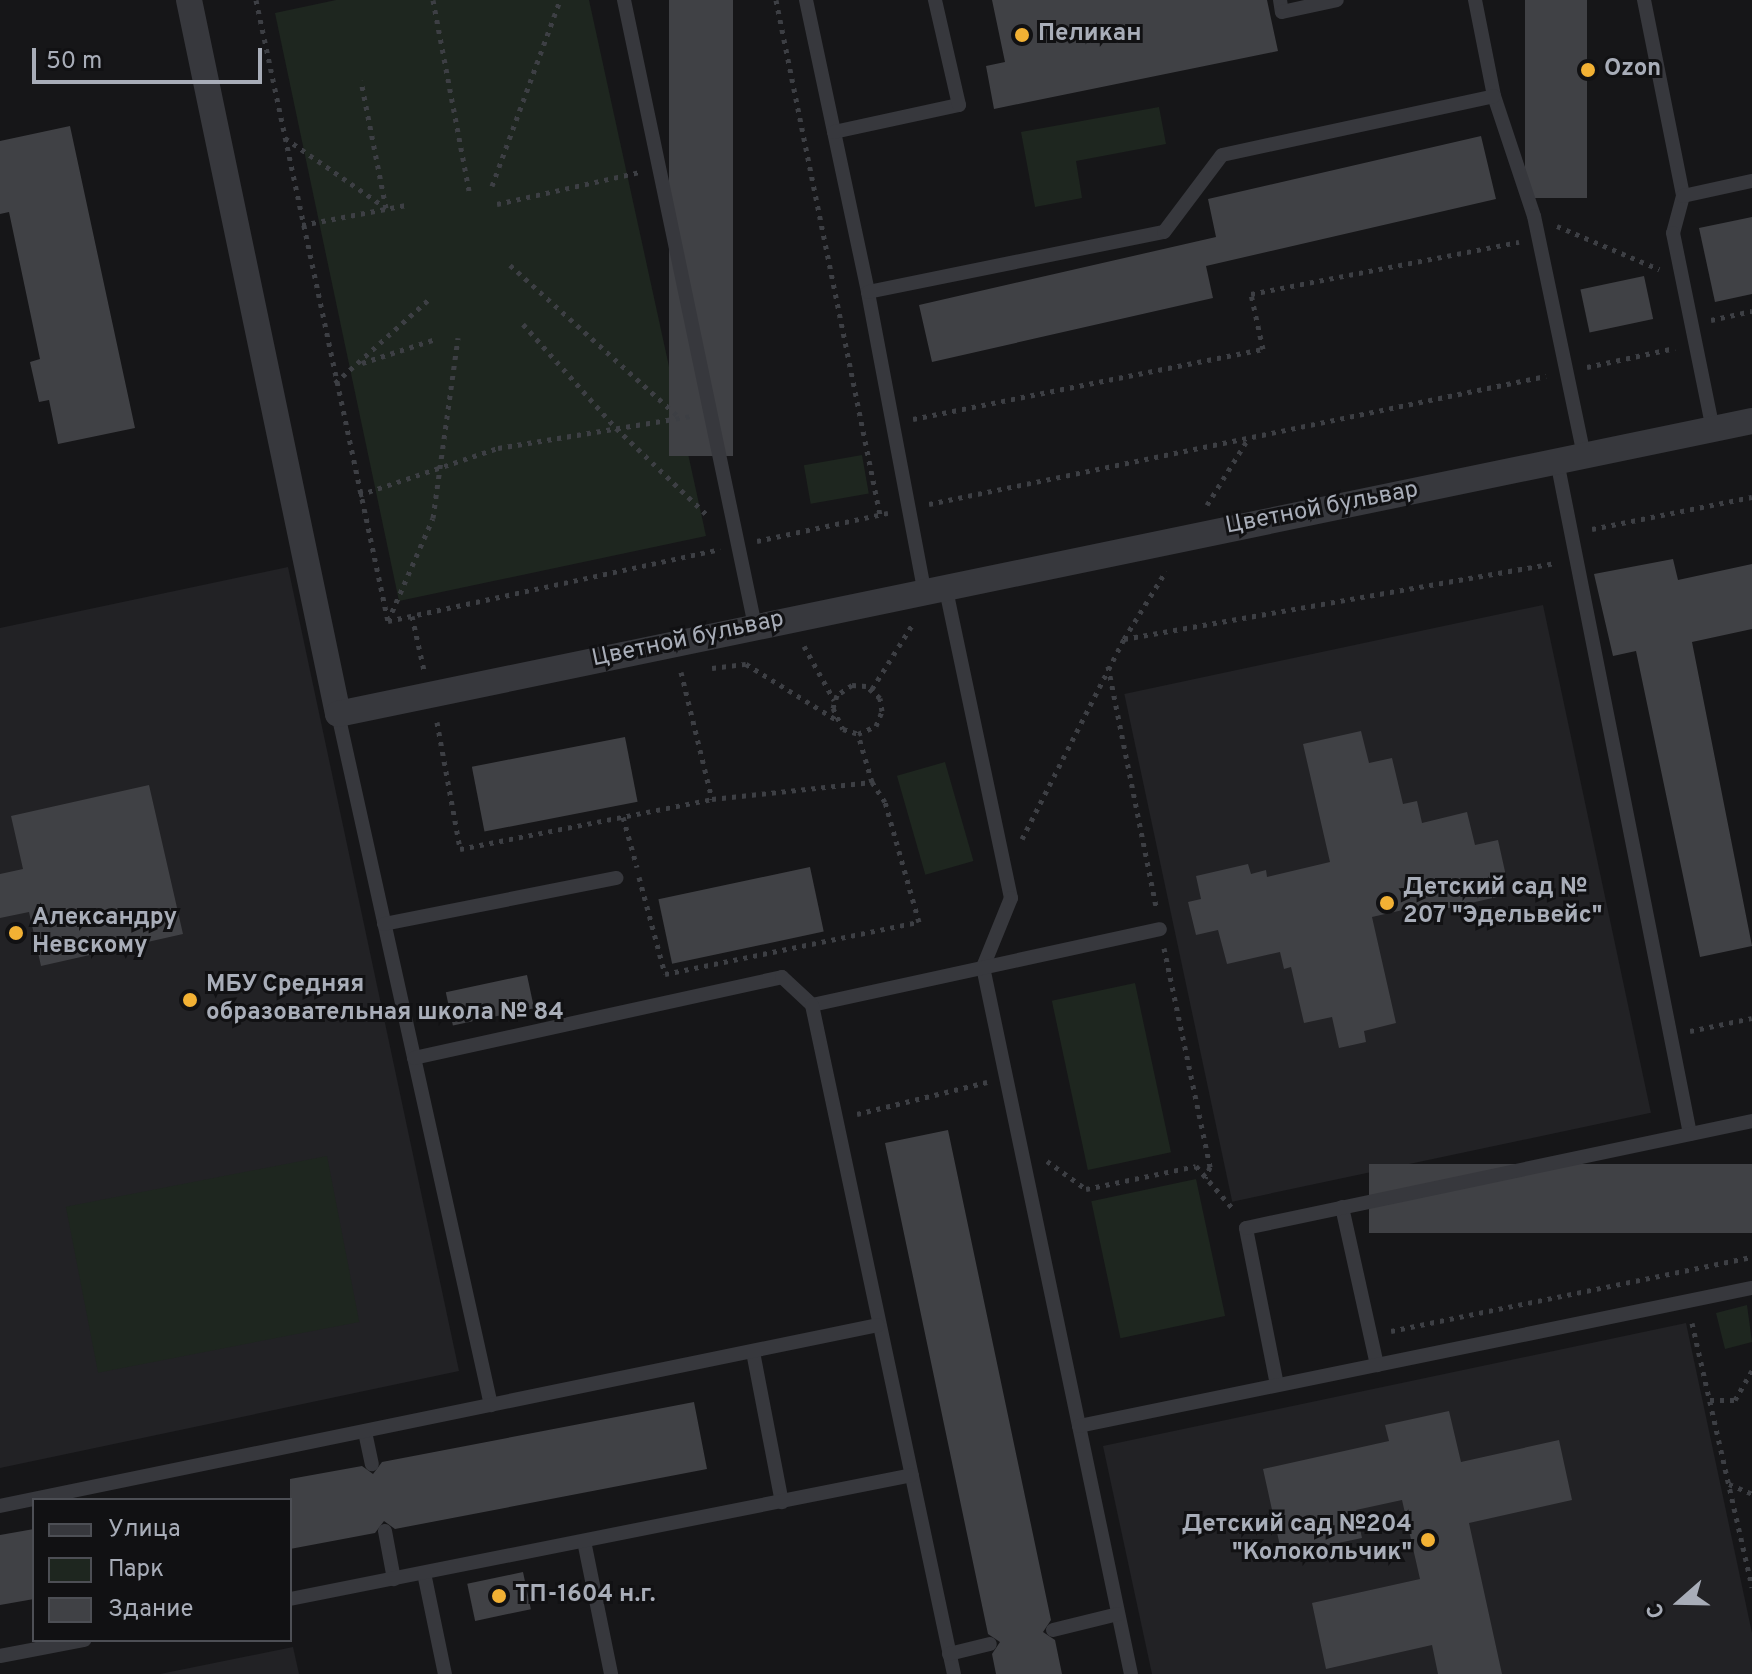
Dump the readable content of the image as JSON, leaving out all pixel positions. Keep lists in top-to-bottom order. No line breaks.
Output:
{"streets":{"street":["Цветной бульвар"]},"places":["Пеликан","Ozon","Детский сад № 207 \"Эдельвейс\"","Александру Невскому","МБУ Средняя образовательная школа № 84","Детский сад №204 \"Колокольчик\"","ТП-1604 н.г."],"legend":["Улица","Парк","Здание"],"scale_bar":"50 m","north":"left"}
